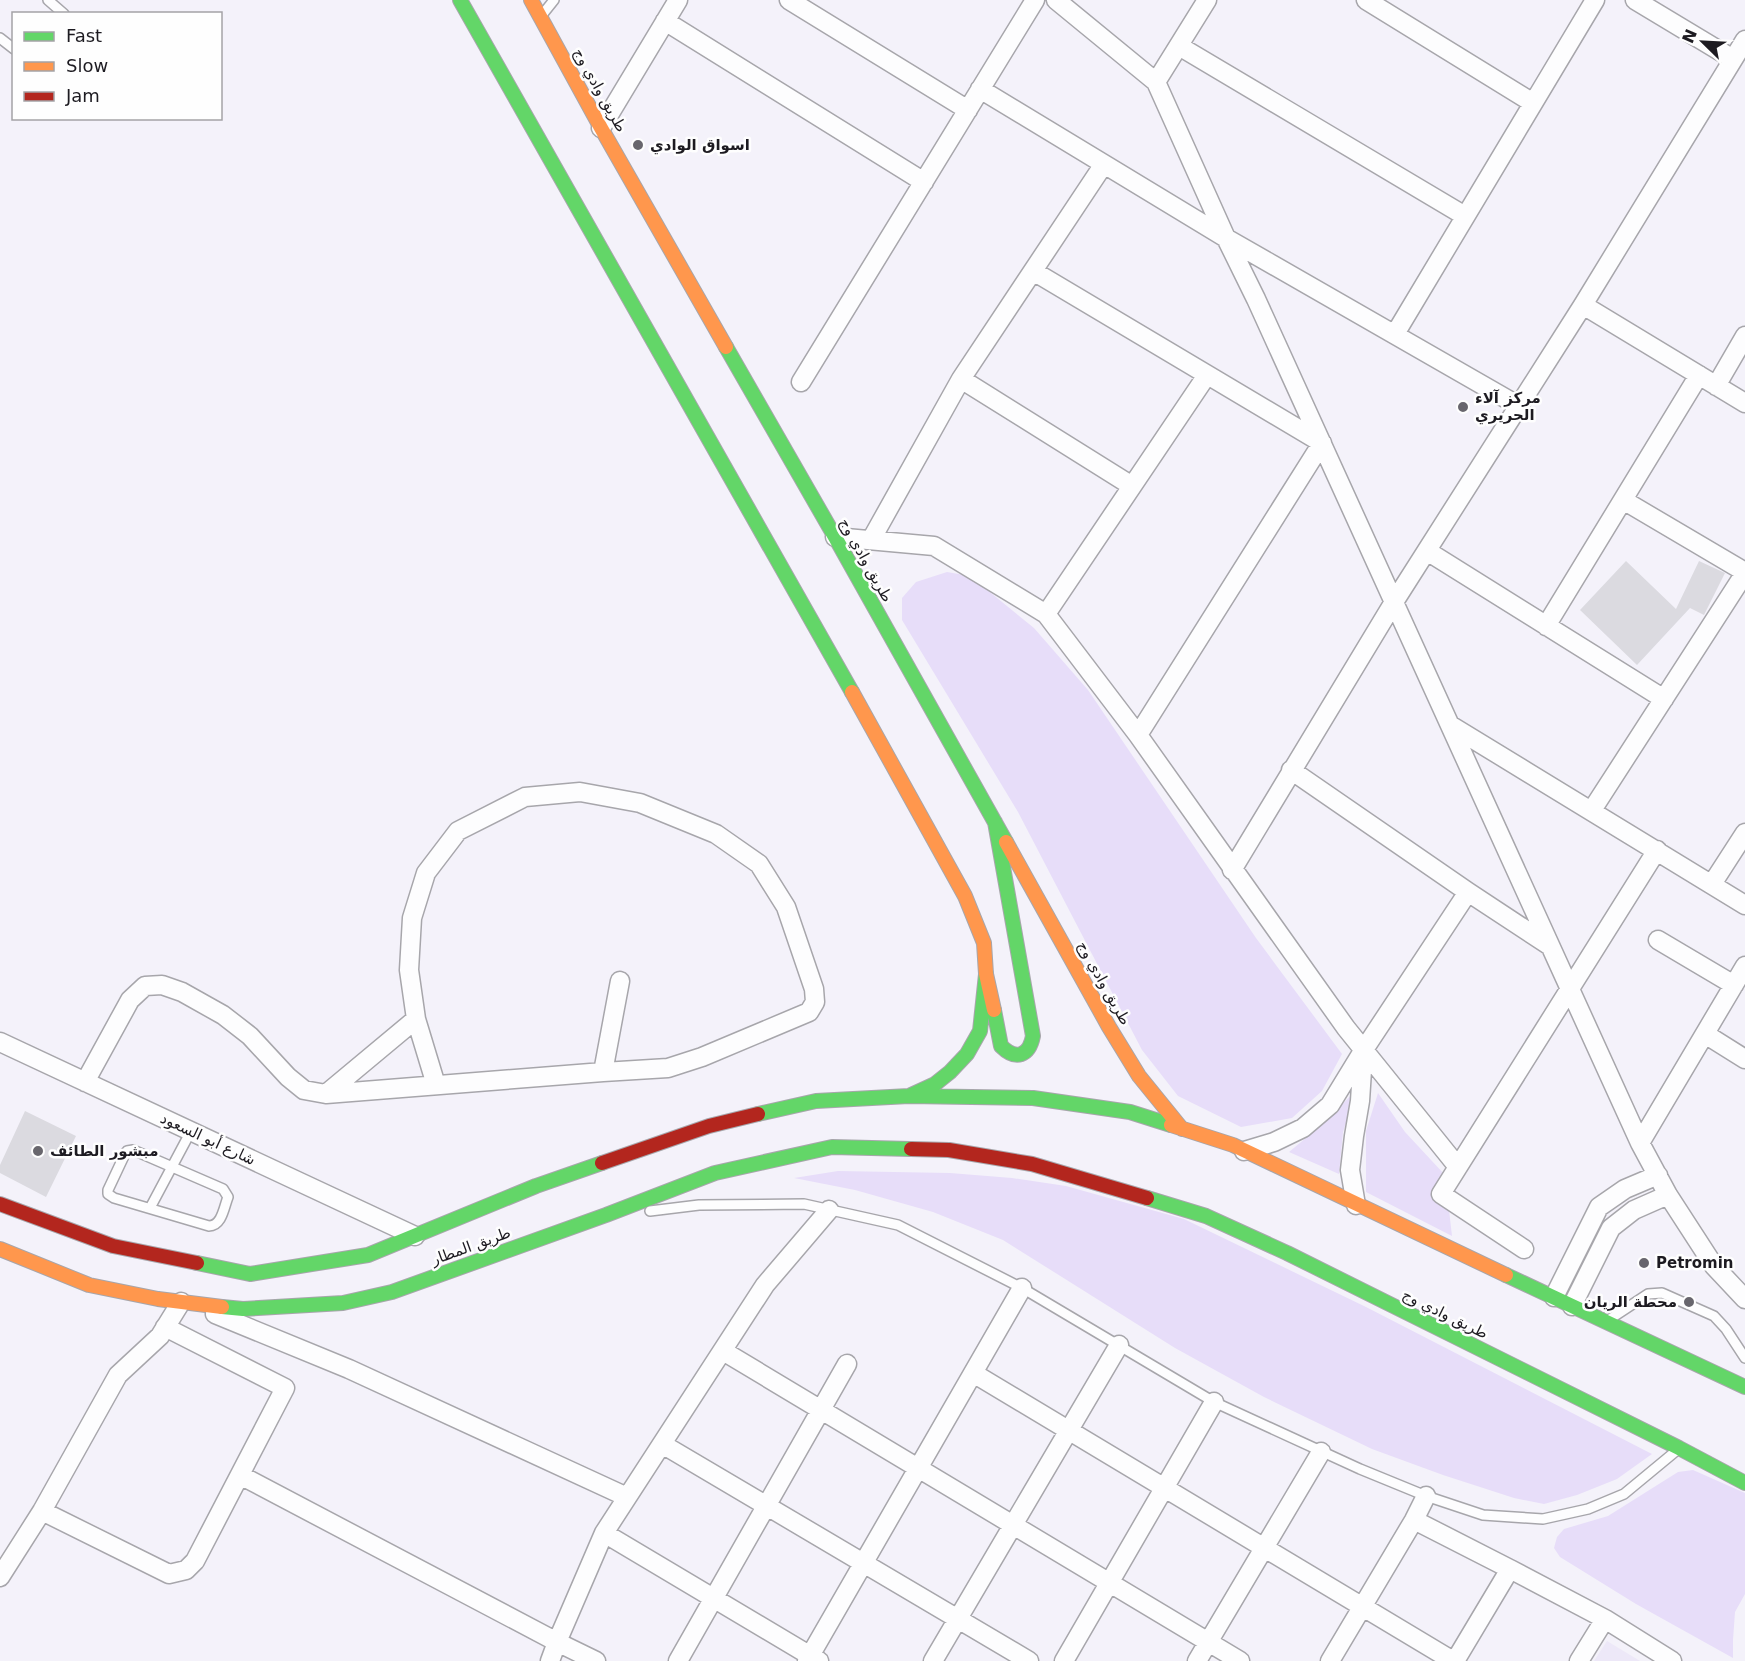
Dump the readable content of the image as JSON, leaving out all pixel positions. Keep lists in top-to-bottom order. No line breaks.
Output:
{"streets":{"main road":["طريق وادي وج","طريق المطار"],"street":["شارع أبو السعود"]},"crossings":[["طريق وادي وج","طريق المطار"],["شارع أبو السعود","طريق المطار"]],"places":["اسواق الوادي","مركز آلاء الحريري","مبشور الطائف","Petromin","محطة الريان"],"legend":["Fast","Slow","Jam"],"north":"top left"}
